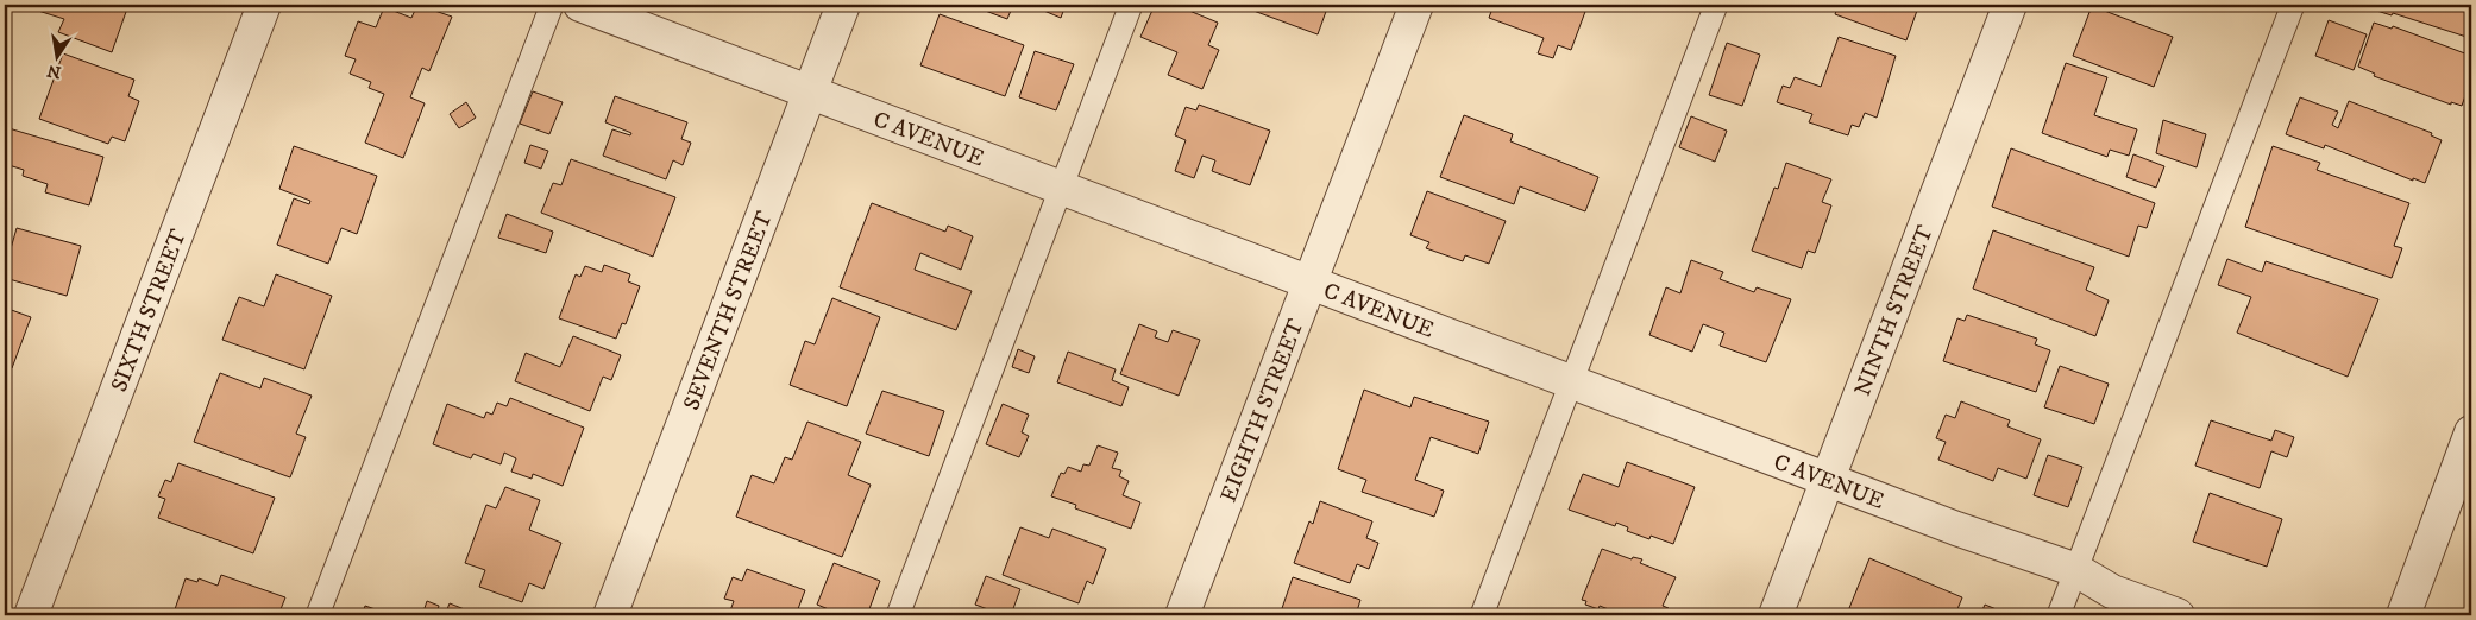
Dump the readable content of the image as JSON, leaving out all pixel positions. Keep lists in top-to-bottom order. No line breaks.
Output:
{"streets":{"street":["C AVENUE","SIXTH STREET","SEVENTH STREET","NINTH STREET","EIGHTH STREET"]},"crossings":[["C AVENUE","SEVENTH STREET"],["C AVENUE","NINTH STREET"],["C AVENUE","EIGHTH STREET"]],"north":"bottom"}
